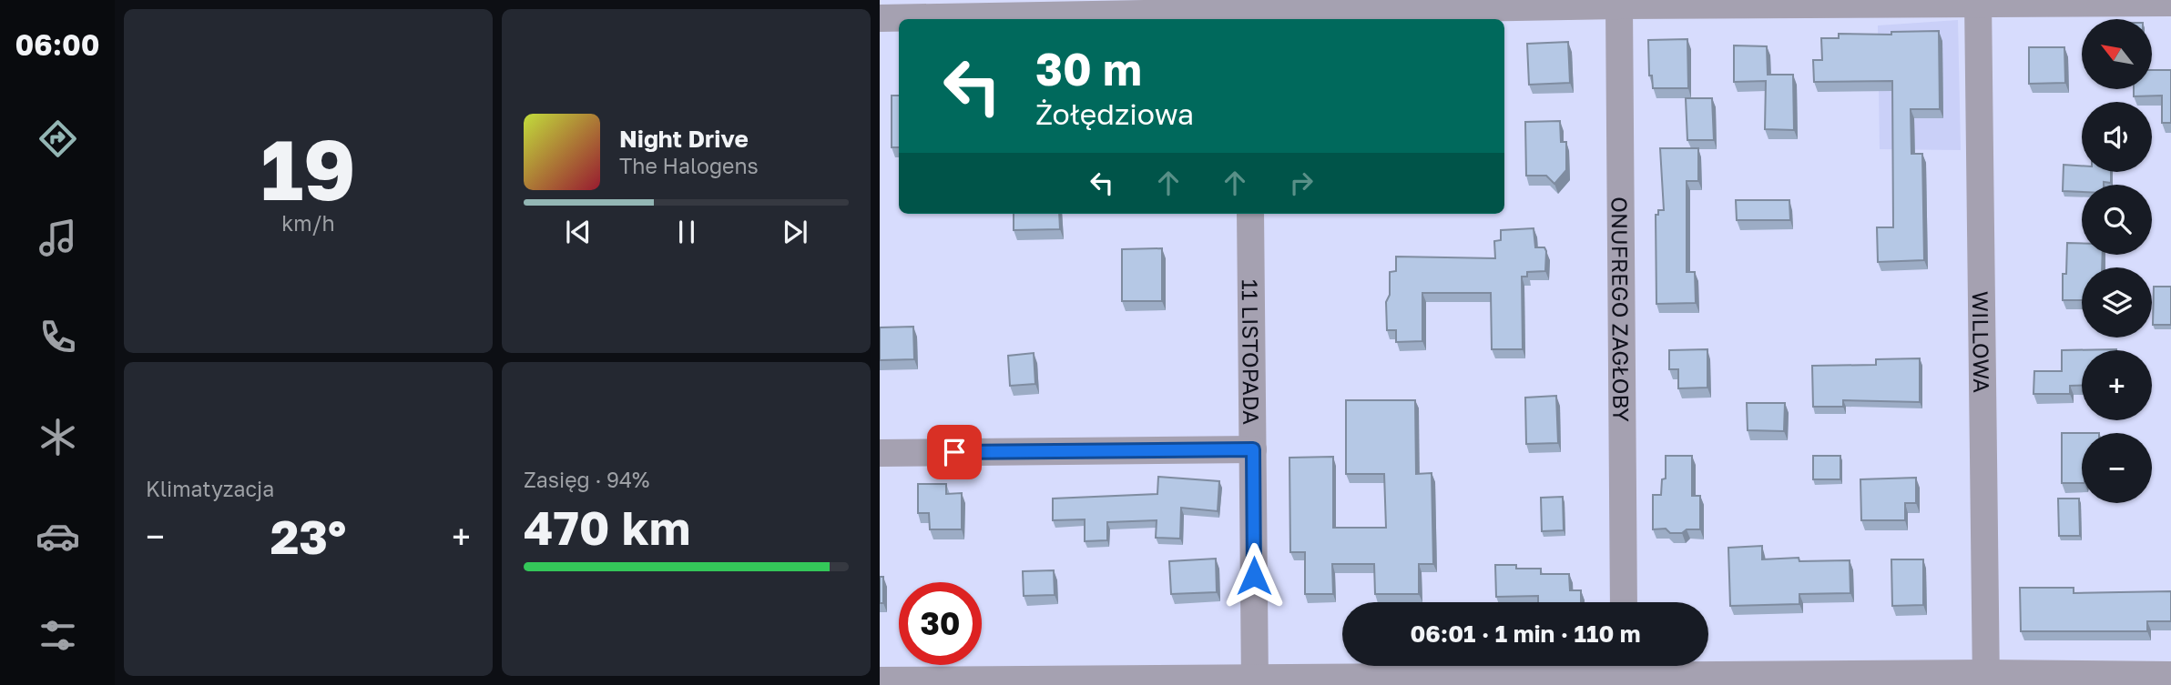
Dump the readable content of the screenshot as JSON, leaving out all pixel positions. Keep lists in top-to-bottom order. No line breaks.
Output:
{"streets":{"street":["ONUFREGO ZAGŁOBY","WILLOWA","11 LISTOPADA"]},"north":"top left","page":{"tabs":"06:00","tile":[["19","km/h"],"Klimatyzacja",["Zasięg · 94%","470 km"]],"map_buttons":["+","−"],"turn":["30 m","Żołędziowa"],"song":["Night Drive","The Halogens"],"heat":["−","23°","+"],"limit":"30","trip":"06:01 · 1 min · 110 m"}}
